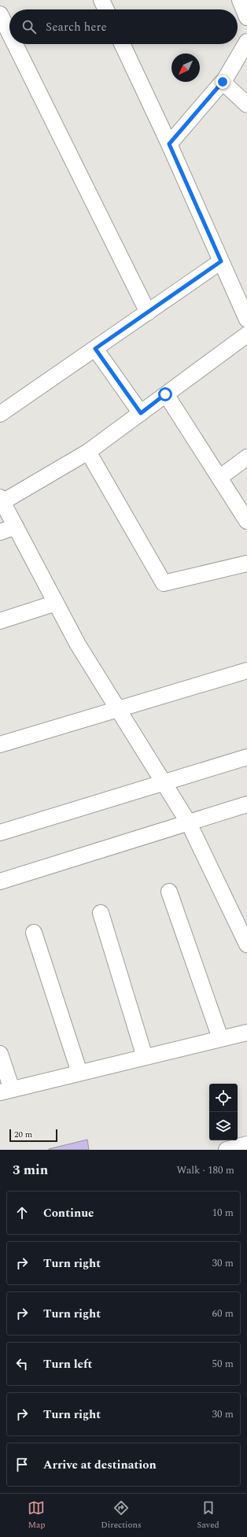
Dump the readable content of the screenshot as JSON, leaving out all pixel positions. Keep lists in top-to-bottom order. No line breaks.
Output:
{"scale_bar":"20 m","north":"bottom left","page":{"search":"Search here","scale":"20 m","heading":["3 min","Walk · 180 m"],"list":[["Continue","10 m"],["Turn right","30 m"],["Turn right","60 m"],["Turn left","50 m"],["Turn right","30 m"],"Arrive at destination"],"nav":["Map","Directions","Saved"]}}
